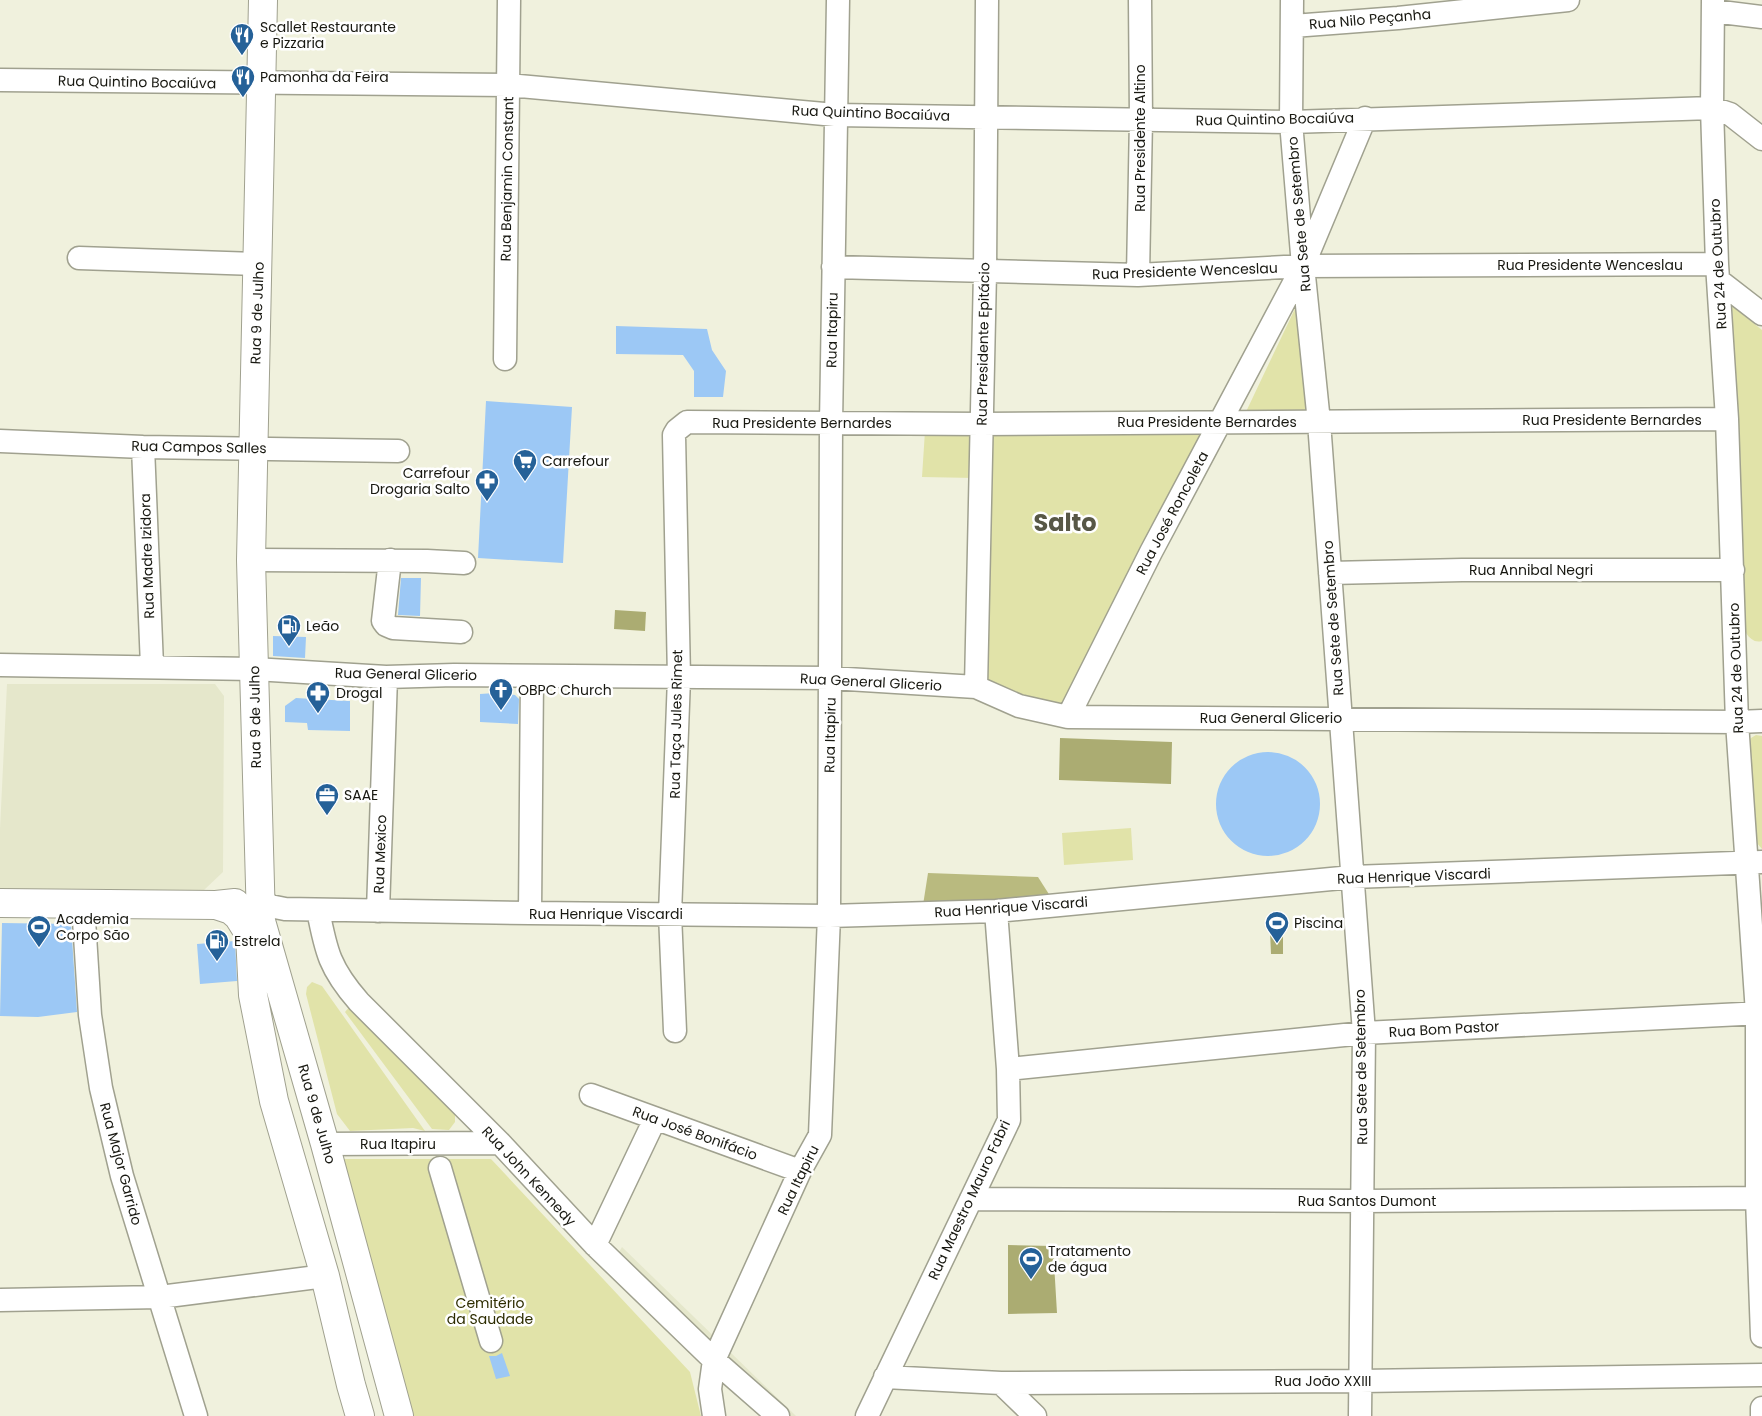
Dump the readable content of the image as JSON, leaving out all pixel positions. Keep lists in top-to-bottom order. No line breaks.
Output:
{"streets":{"main road":["Rua 9 de Julho"],"street":["Rua Nilo Peçanha","Rua Quintino Bocaiúva","Rua Presidente Altino","Rua Benjamin Constant","Rua Sete de Setembro","Rua 24 de Outubro","Rua Presidente Wenceslau","Rua Itapiru","Rua Presidente Epitácio","Rua Presidente Bernardes","Rua Campos Salles","Rua José Roncoleta","Rua Madre Izidora","Rua Annibal Negri","Rua General Glicerio","Rua Taça Jules Rimet","Rua Mexico","Rua Henrique Viscardi","Rua Bom Pastor","Rua José Bonifácio","Rua Major Garrido","Rua John Kennedy","Rua Maestro Mauro Fabri","Rua Santos Dumont","Rua João XXIII"]},"crossings":[["Rua Nilo Peçanha","Rua Sete de Setembro"],["Rua Quintino Bocaiúva","Rua Presidente Altino"],["Rua Quintino Bocaiúva","Rua Benjamin Constant"],["Rua Quintino Bocaiúva","Rua Sete de Setembro"],["Rua Quintino Bocaiúva","Rua 24 de Outubro"],["Rua Quintino Bocaiúva","Rua 9 de Julho"],["Rua Quintino Bocaiúva","Rua Itapiru"],["Rua Quintino Bocaiúva","Rua Presidente Epitácio"],["Rua Quintino Bocaiúva","Rua José Roncoleta"],["Rua Presidente Altino","Rua Presidente Wenceslau"],["Rua Sete de Setembro","Rua Presidente Wenceslau"],["Rua Sete de Setembro","Rua Presidente Bernardes"],["Rua Sete de Setembro","Rua José Roncoleta"],["Rua Sete de Setembro","Rua Annibal Negri"],["Rua Sete de Setembro","Rua General Glicerio"],["Rua Sete de Setembro","Rua Henrique Viscardi"],["Rua Sete de Setembro","Rua Bom Pastor"],["Rua Sete de Setembro","Rua Santos Dumont"],["Rua Sete de Setembro","Rua João XXIII"],["Rua 24 de Outubro","Rua Presidente Wenceslau"],["Rua 24 de Outubro","Rua Presidente Bernardes"],["Rua 24 de Outubro","Rua Annibal Negri"],["Rua 24 de Outubro","Rua General Glicerio"],["Rua 24 de Outubro","Rua Henrique Viscardi"],["Rua 24 de Outubro","Rua Bom Pastor"],["Rua 24 de Outubro","Rua Santos Dumont"],["Rua Presidente Wenceslau","Rua Itapiru"],["Rua Presidente Wenceslau","Rua Presidente Epitácio"],["Rua Presidente Wenceslau","Rua José Roncoleta"],["Rua 9 de Julho","Rua Itapiru"],["Rua 9 de Julho","Rua Campos Salles"],["Rua 9 de Julho","Rua General Glicerio"],["Rua 9 de Julho","Rua Henrique Viscardi"],["Rua Itapiru","Rua Presidente Bernardes"],["Rua Itapiru","Rua General Glicerio"],["Rua Itapiru","Rua Henrique Viscardi"],["Rua Itapiru","Rua José Bonifácio"],["Rua Itapiru","Rua John Kennedy"],["Rua Presidente Epitácio","Rua Presidente Bernardes"],["Rua Presidente Epitácio","Rua General Glicerio"],["Rua Presidente Bernardes","Rua José Roncoleta"],["Rua Presidente Bernardes","Rua Taça Jules Rimet"],["Rua Campos Salles","Rua Madre Izidora"],["Rua José Roncoleta","Rua General Glicerio"],["Rua Madre Izidora","Rua General Glicerio"],["Rua General Glicerio","Rua Taça Jules Rimet"],["Rua General Glicerio","Rua Mexico"],["Rua Taça Jules Rimet","Rua Henrique Viscardi"],["Rua Mexico","Rua Henrique Viscardi"],["Rua Henrique Viscardi","Rua John Kennedy"],["Rua Henrique Viscardi","Rua Maestro Mauro Fabri"],["Rua Bom Pastor","Rua Maestro Mauro Fabri"],["Rua Maestro Mauro Fabri","Rua Santos Dumont"],["Rua Maestro Mauro Fabri","Rua João XXIII"]],"districts":["Salto"],"parks":["Cemitério da Saudade"],"places":{"restaurant":["Scallet Restaurante e Pizzaria","Pamonha da Feira"],"supermarket":["Carrefour"],"pharmacy":["Carrefour Drogaria Salto","Drogal"],"fuel station":["Leão","Estrela"],"church":["OBPC Church"],"office":["SAAE"],"sports":["Piscina","Academia Corpo São","Tratamento de água"]}}
